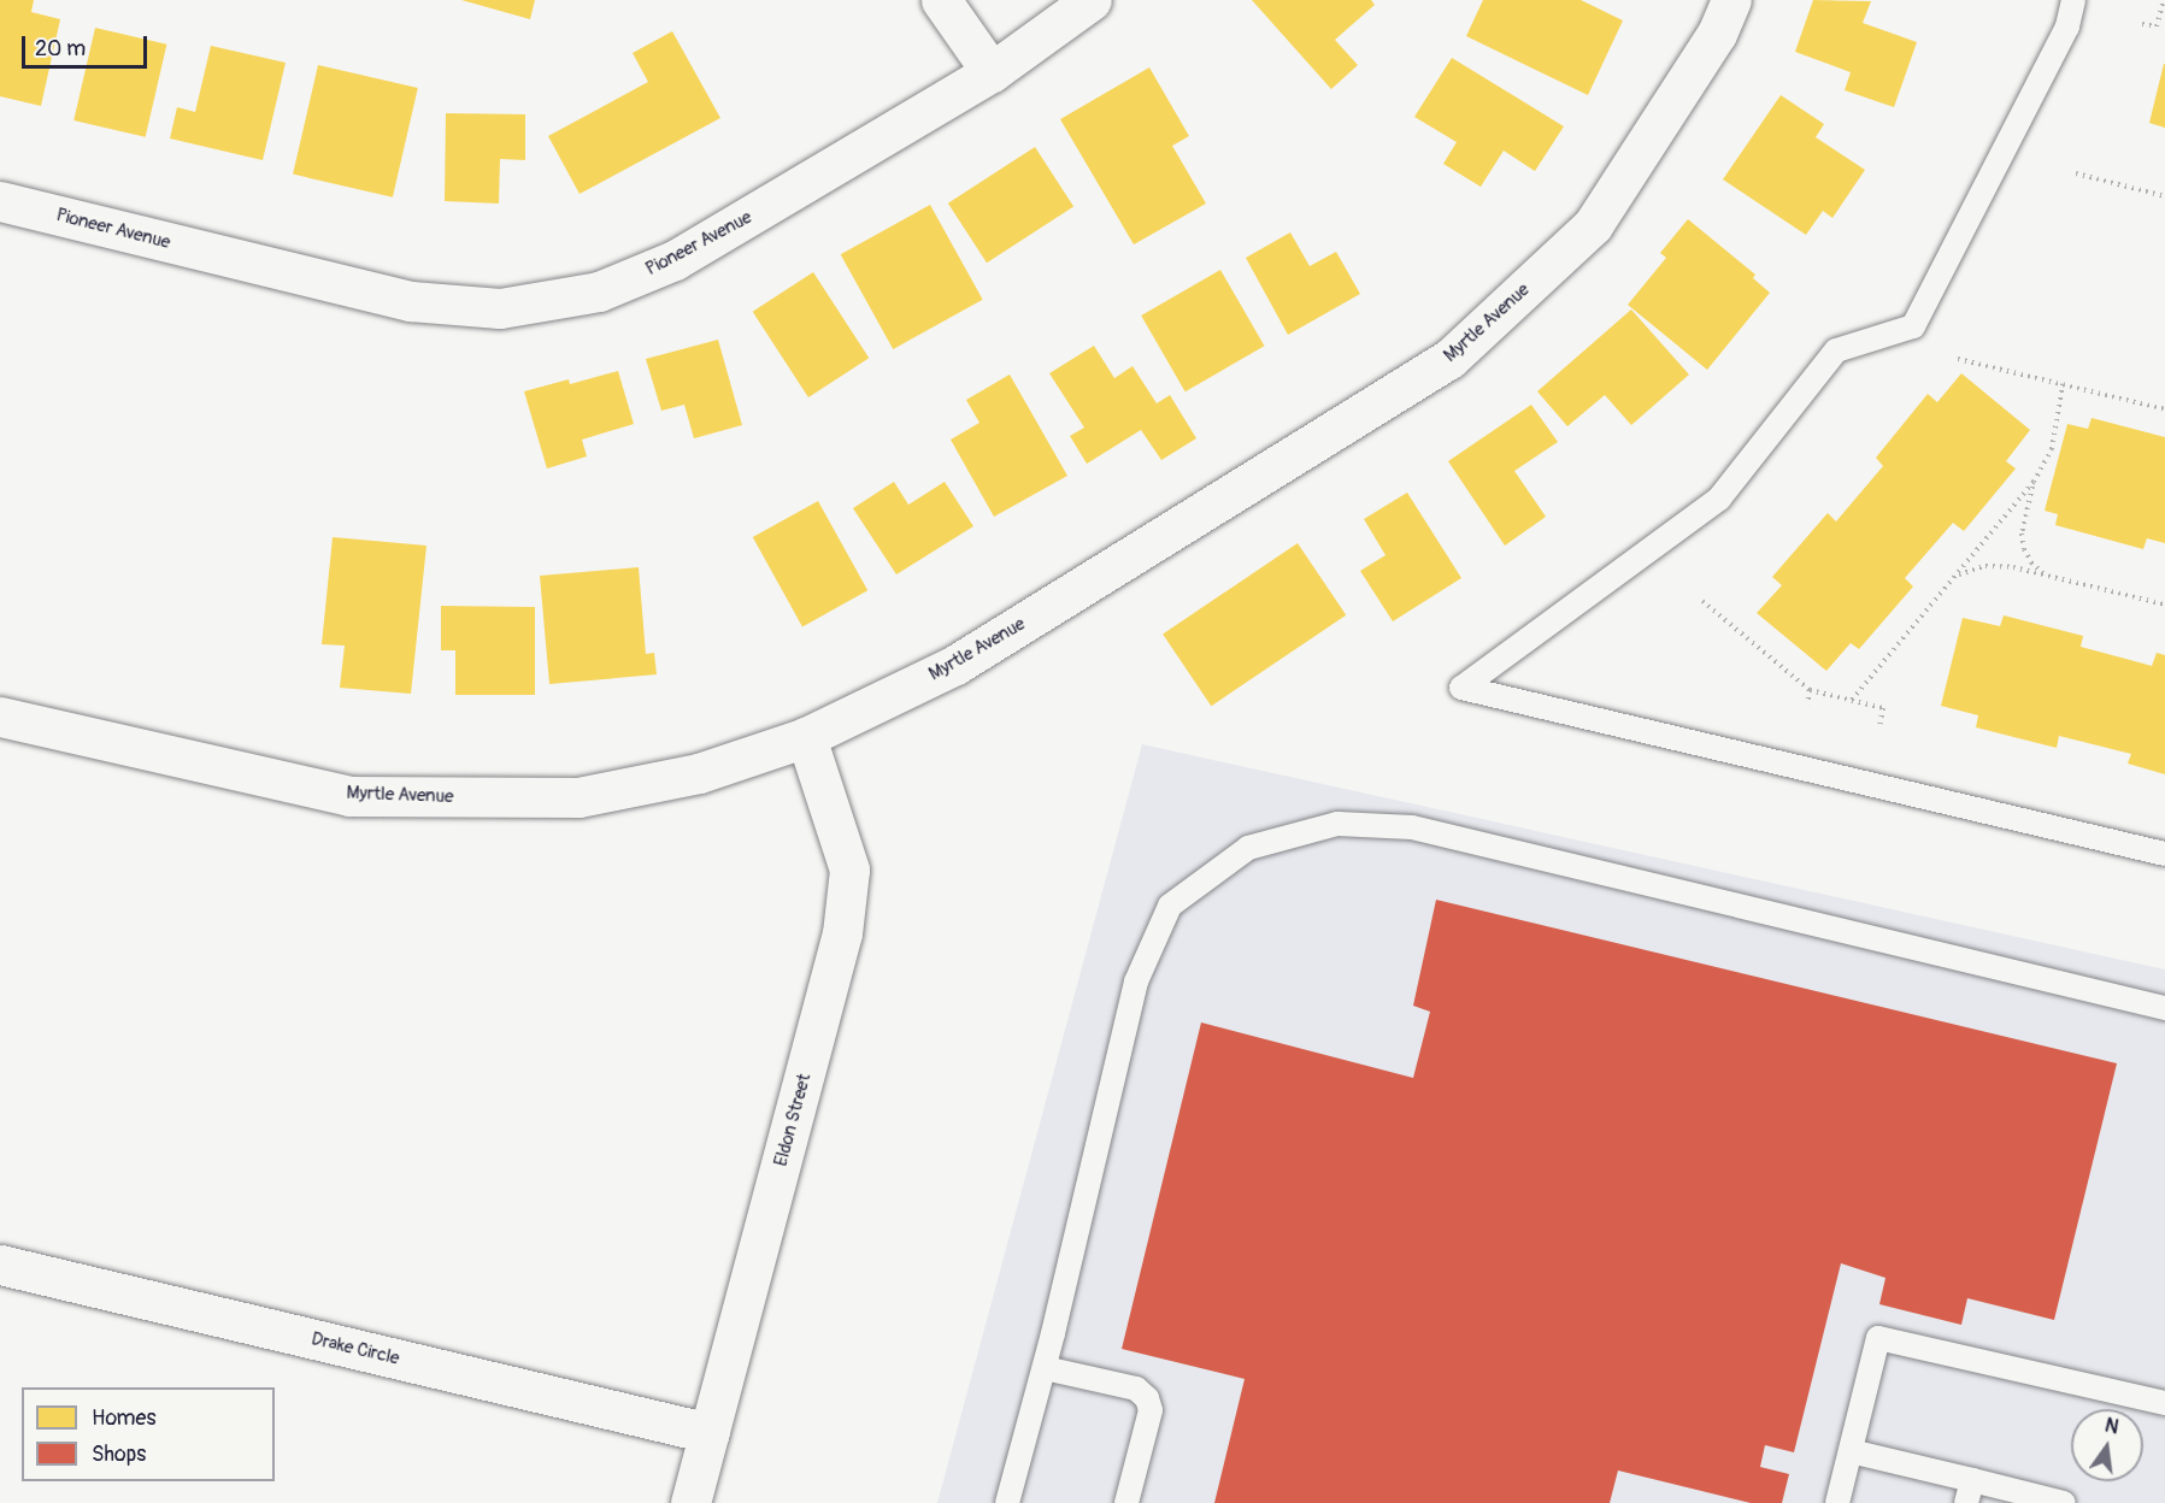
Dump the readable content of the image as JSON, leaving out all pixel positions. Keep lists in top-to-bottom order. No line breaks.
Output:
{"streets":{"street":["Pioneer Avenue","Myrtle Avenue","Eldon Street","Drake Circle"]},"crossings":[["Myrtle Avenue","Eldon Street"],["Eldon Street","Drake Circle"]],"legend":["Homes","Shops"],"scale_bar":"20 m","north":"top"}
